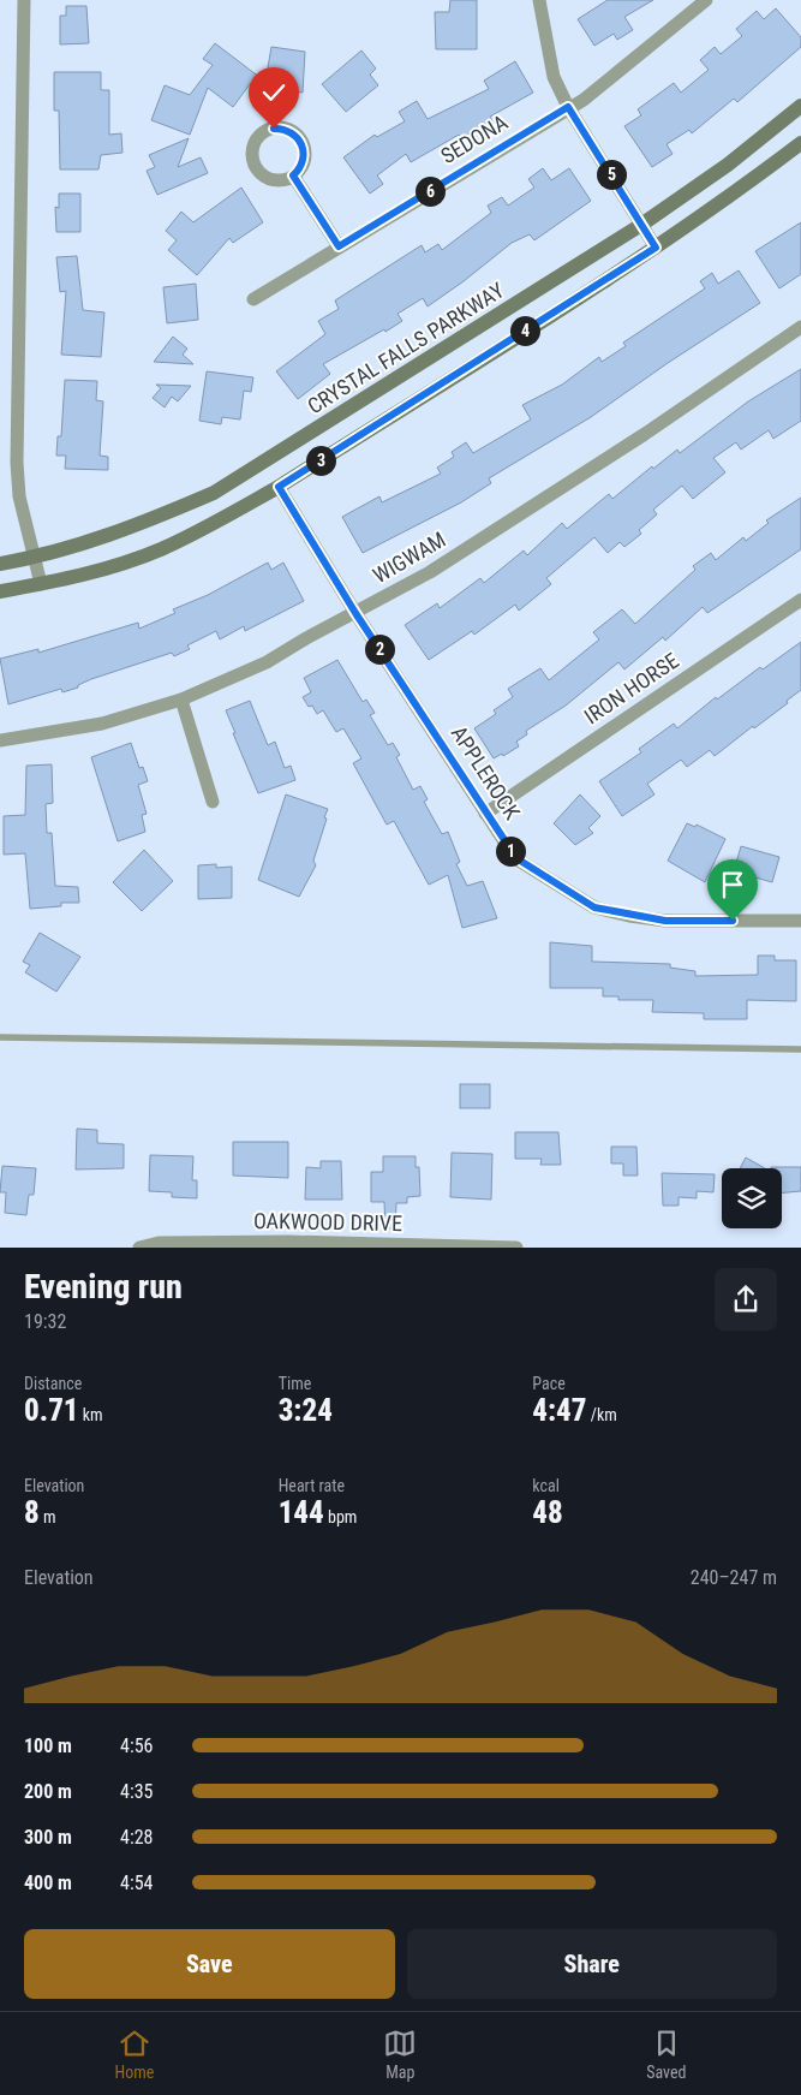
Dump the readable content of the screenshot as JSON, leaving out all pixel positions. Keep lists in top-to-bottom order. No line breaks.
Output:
{"streets":{"main road":["CRYSTAL FALLS PARKWAY"],"street":["SEDONA","WIGWAM","IRON HORSE","APPLEROCK","OAKWOOD DRIVE"]},"crossings":[["WIGWAM","APPLEROCK"],["IRON HORSE","APPLEROCK"]],"page":{"pins":["5","6","4","3","2","1"],"heading":["Evening run","19:32"],"stats":[["Distance","0.71 km"],["Time","3:24"],["Pace","4:47 /km"],["Elevation","8 m"],["Heart rate","144 bpm"],["kcal","48"]],"chart":["Elevation","240–247 m"],"list":[{"name":"100 m","note":"4:56"},{"name":"200 m","note":"4:35"},{"name":"300 m","note":"4:28"},{"name":"400 m","note":"4:54"}],"buttons":["Save","Share"],"tabs":["Home","Map","Saved"]}}
